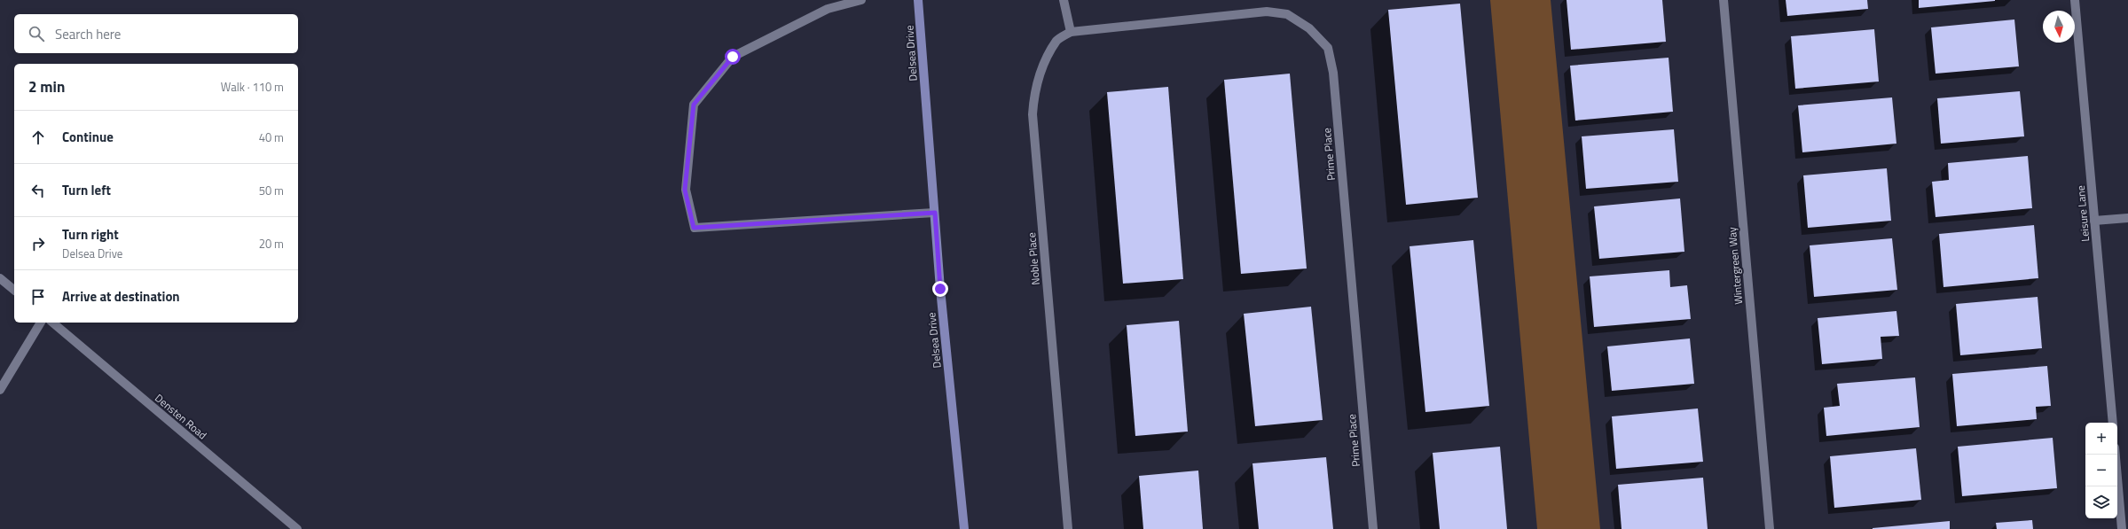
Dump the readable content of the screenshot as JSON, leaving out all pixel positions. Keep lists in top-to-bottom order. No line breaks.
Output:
{"streets":{"main road":["Delsea Drive"],"street":["Prime Place","Leisure Lane","Noble Place","Wintergreen Way","Densten Road"]},"crossings":[["Prime Place","Noble Place"]],"north":"bottom","page":{"search":"Search here","heading":["2 min","Walk · 110 m"],"list":[["Continue","40 m"],["Turn left","50 m"],["Turn right","Delsea Drive","20 m"],"Arrive at destination"],"map_buttons":["+","−"]}}
